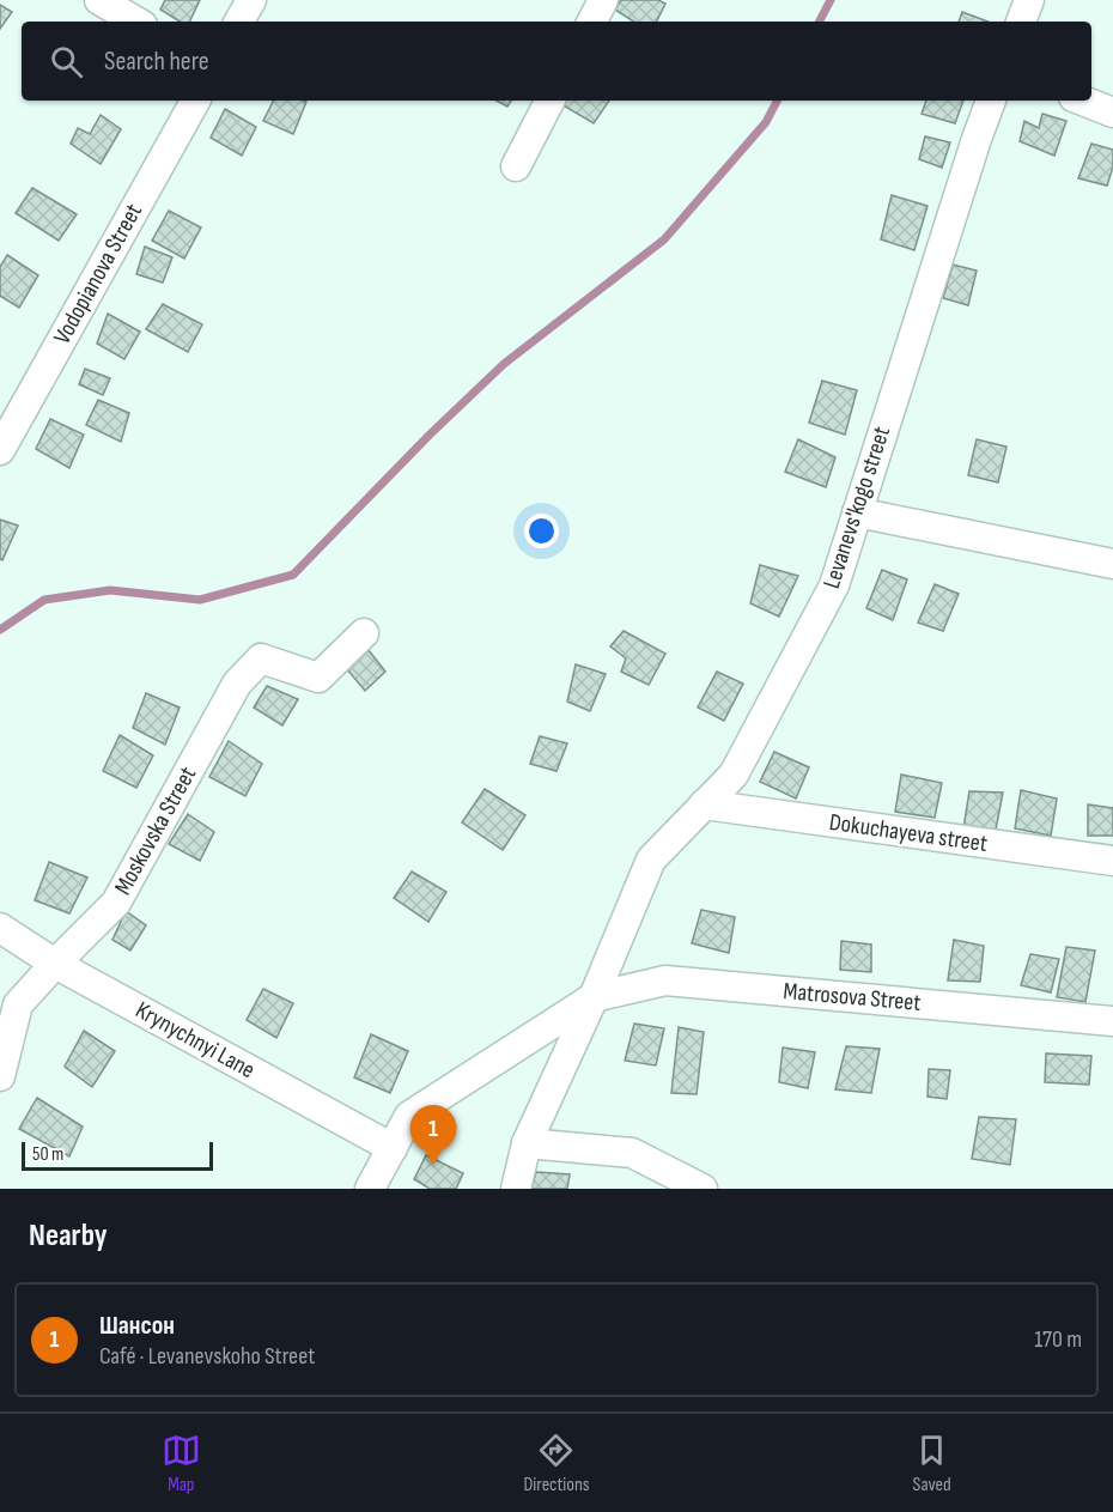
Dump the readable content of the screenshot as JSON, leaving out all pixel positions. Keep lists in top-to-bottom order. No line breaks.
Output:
{"streets":{"street":["Vodopianova Street","Levanevs'kogo street","Moskovska Street","Dokuchayeva street","Matrosova Street","Krynychnyi Lane"]},"crossings":[["Levanevs'kogo street","Dokuchayeva street"],["Levanevs'kogo street","Matrosova Street"],["Moskovska Street","Krynychnyi Lane"]],"scale_bar":"50 m","page":{"search":"Search here","pins":"1","scale":"50 m","heading":"Nearby","list":[{"mark":"1","name":"Шансон","note":"Café · Levanevskoho Street","value":"170 m"}],"nav":["Map","Directions","Saved"]}}
